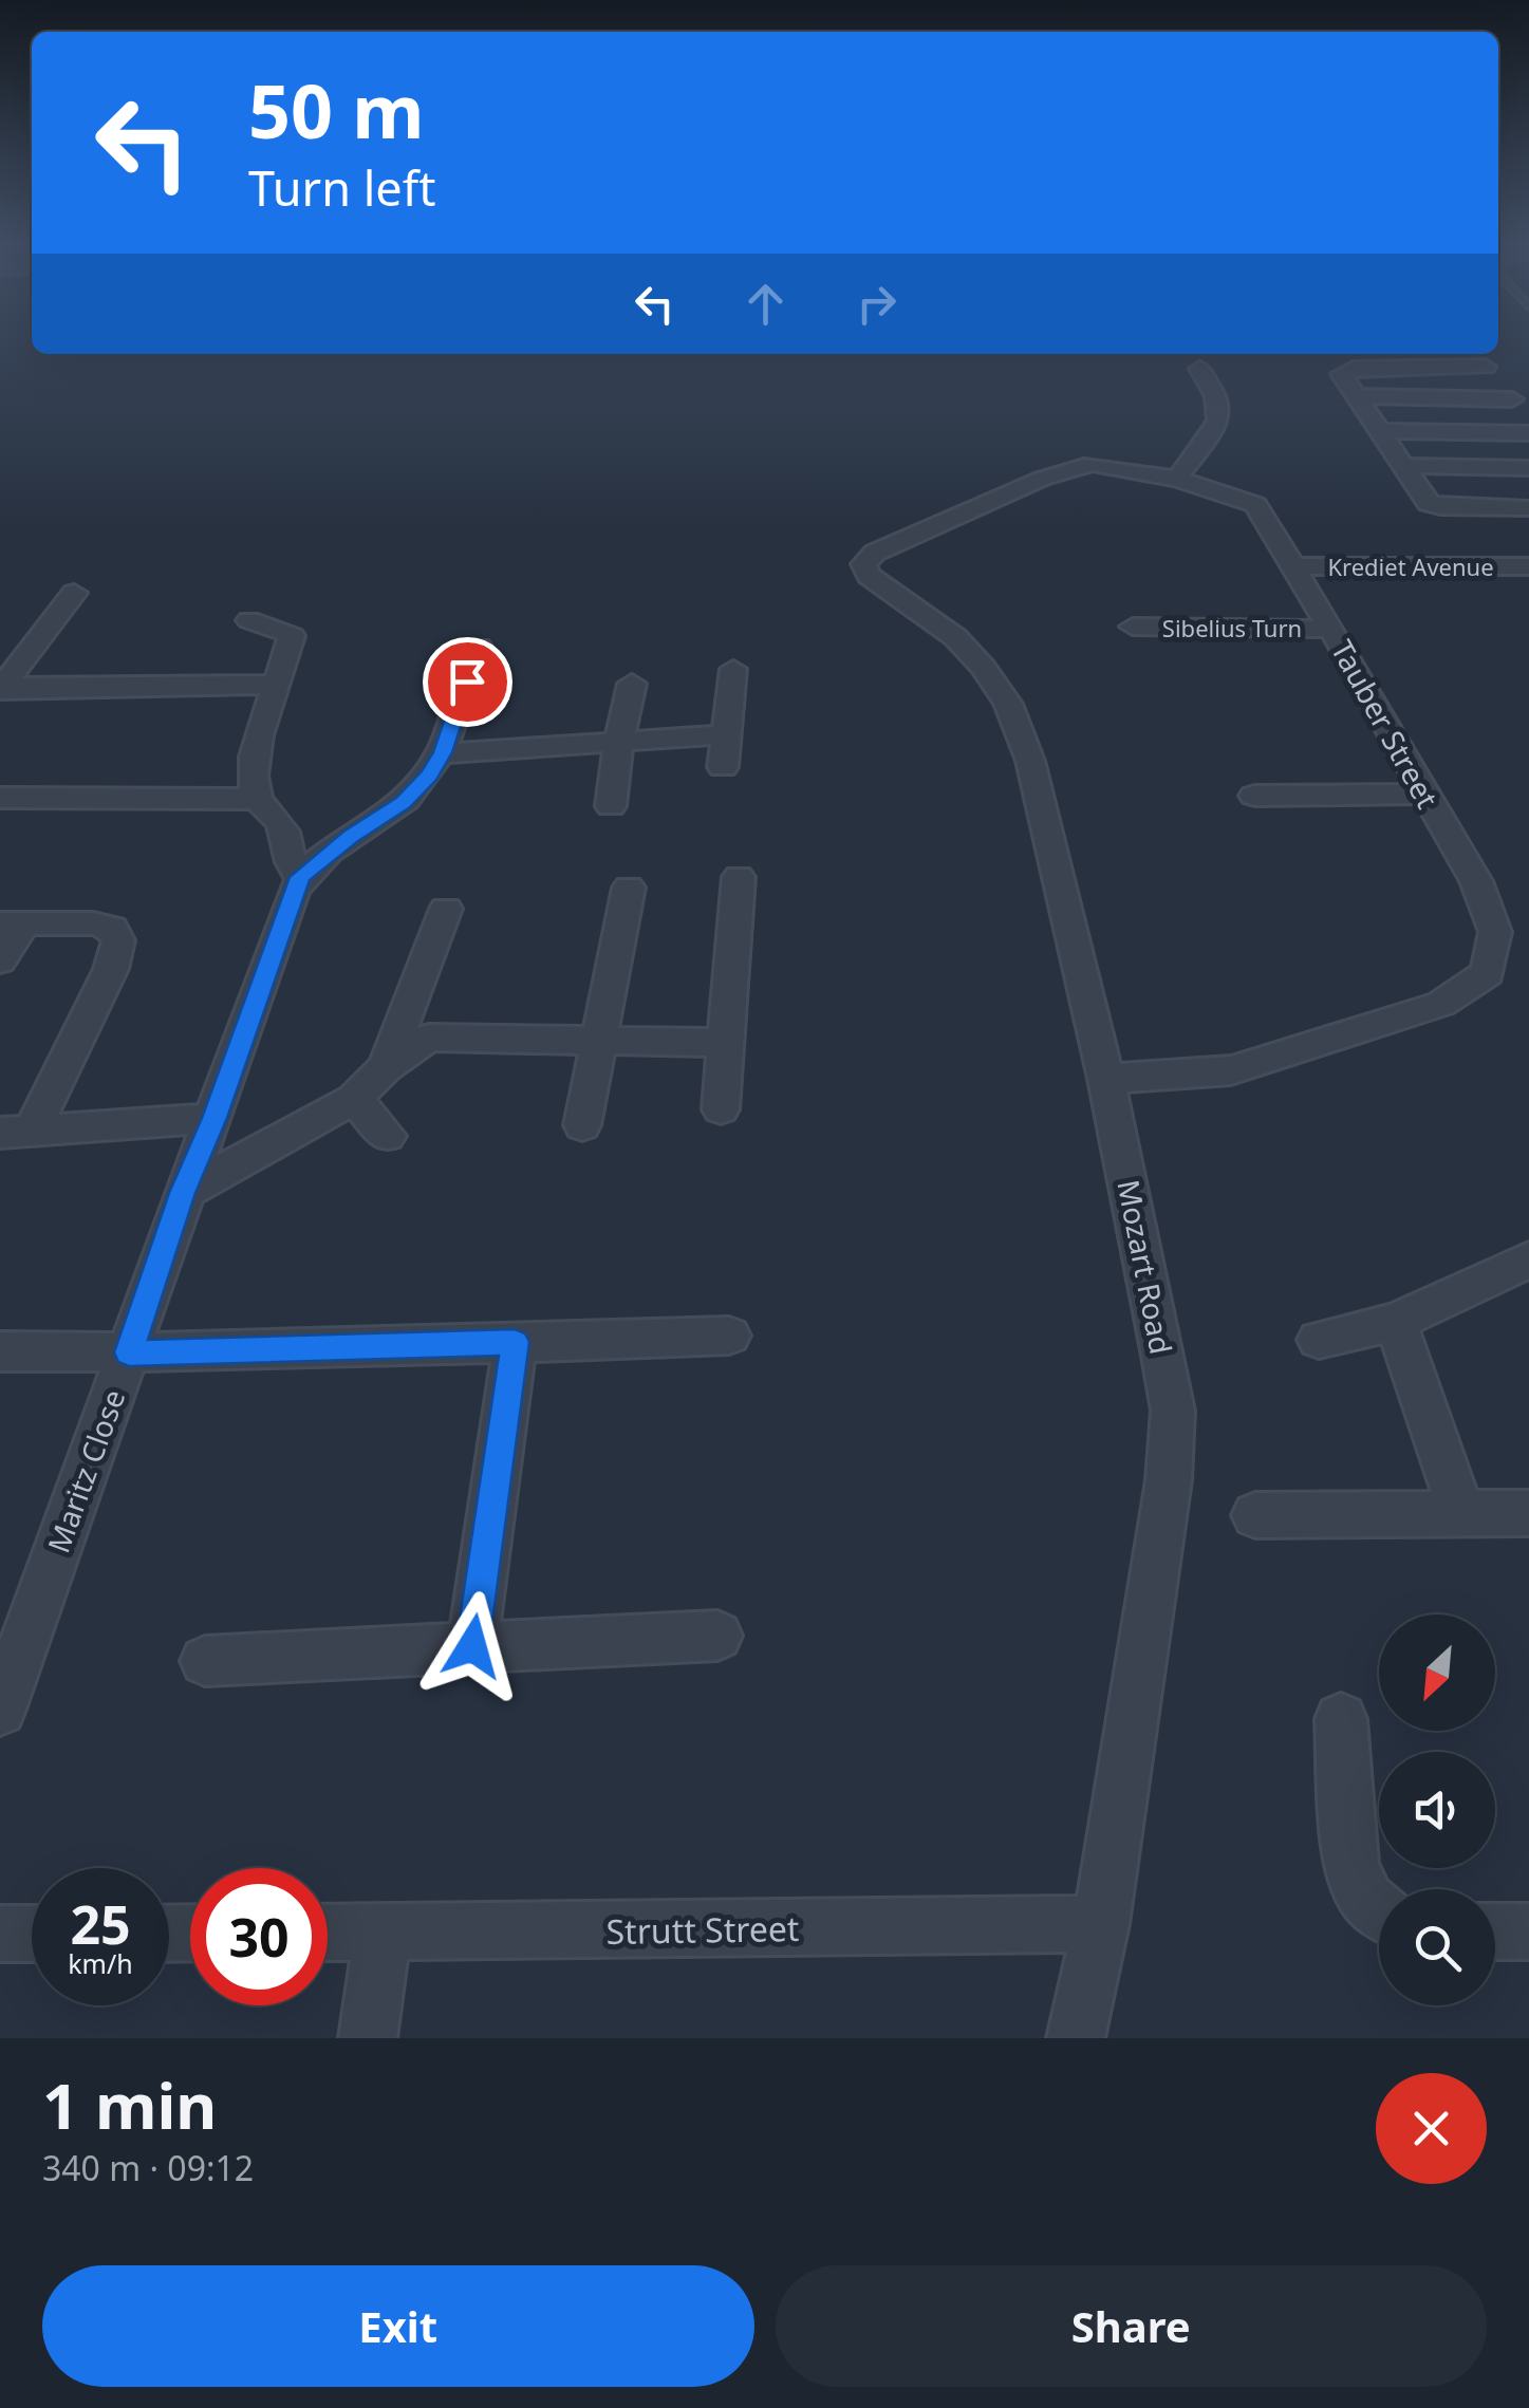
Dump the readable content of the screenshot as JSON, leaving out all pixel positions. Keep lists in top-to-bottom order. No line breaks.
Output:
{"streets":{"street":["Krediet Avenue","Sibelius Turn","Tauber Street","Mozart Road","Maritz Close","Strutt Street"]},"crossings":[["Krediet Avenue","Tauber Street"],["Sibelius Turn","Tauber Street"],["Tauber Street","Mozart Road"],["Mozart Road","Strutt Street"]],"north":"bottom left","page":{"turn":["50 m","Turn left"],"speed":"25 km/h","limit":"30","heading":["1 min","340 m · 09:12"],"buttons":["Exit","Share"]}}
